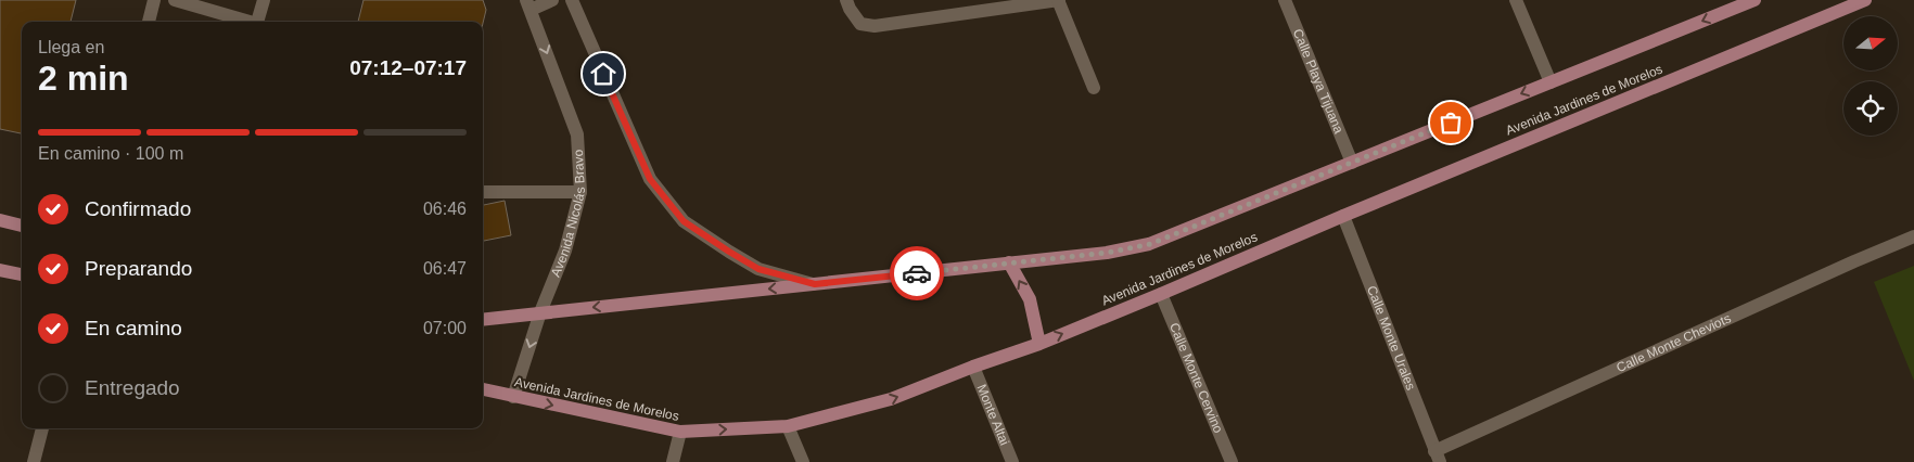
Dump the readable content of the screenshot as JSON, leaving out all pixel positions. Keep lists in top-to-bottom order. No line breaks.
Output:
{"streets":{"main road":["Avenida Jardines de Morelos"],"street":["Calle Playa Tijuana","Avenida Nicolás Bravo","Calle Monte Urales","Calle Monte Cheviots","Calle Monte Cervino","Monte Altai"]},"crossings":[["Avenida Jardines de Morelos","Avenida Nicolás Bravo"],["Avenida Jardines de Morelos","Calle Monte Urales"],["Avenida Jardines de Morelos","Calle Monte Cervino"],["Avenida Jardines de Morelos","Monte Altai"],["Calle Monte Urales","Calle Monte Cheviots"]],"one_way":["Avenida Nicolás Bravo"],"north":"right","page":{"heading":["2 min","Llega en","07:12–07:17"],"bar":"En camino · 100 m","list":[["Confirmado","06:46"],["Preparando","06:47"],["En camino","07:00"],"Entregado"]}}
